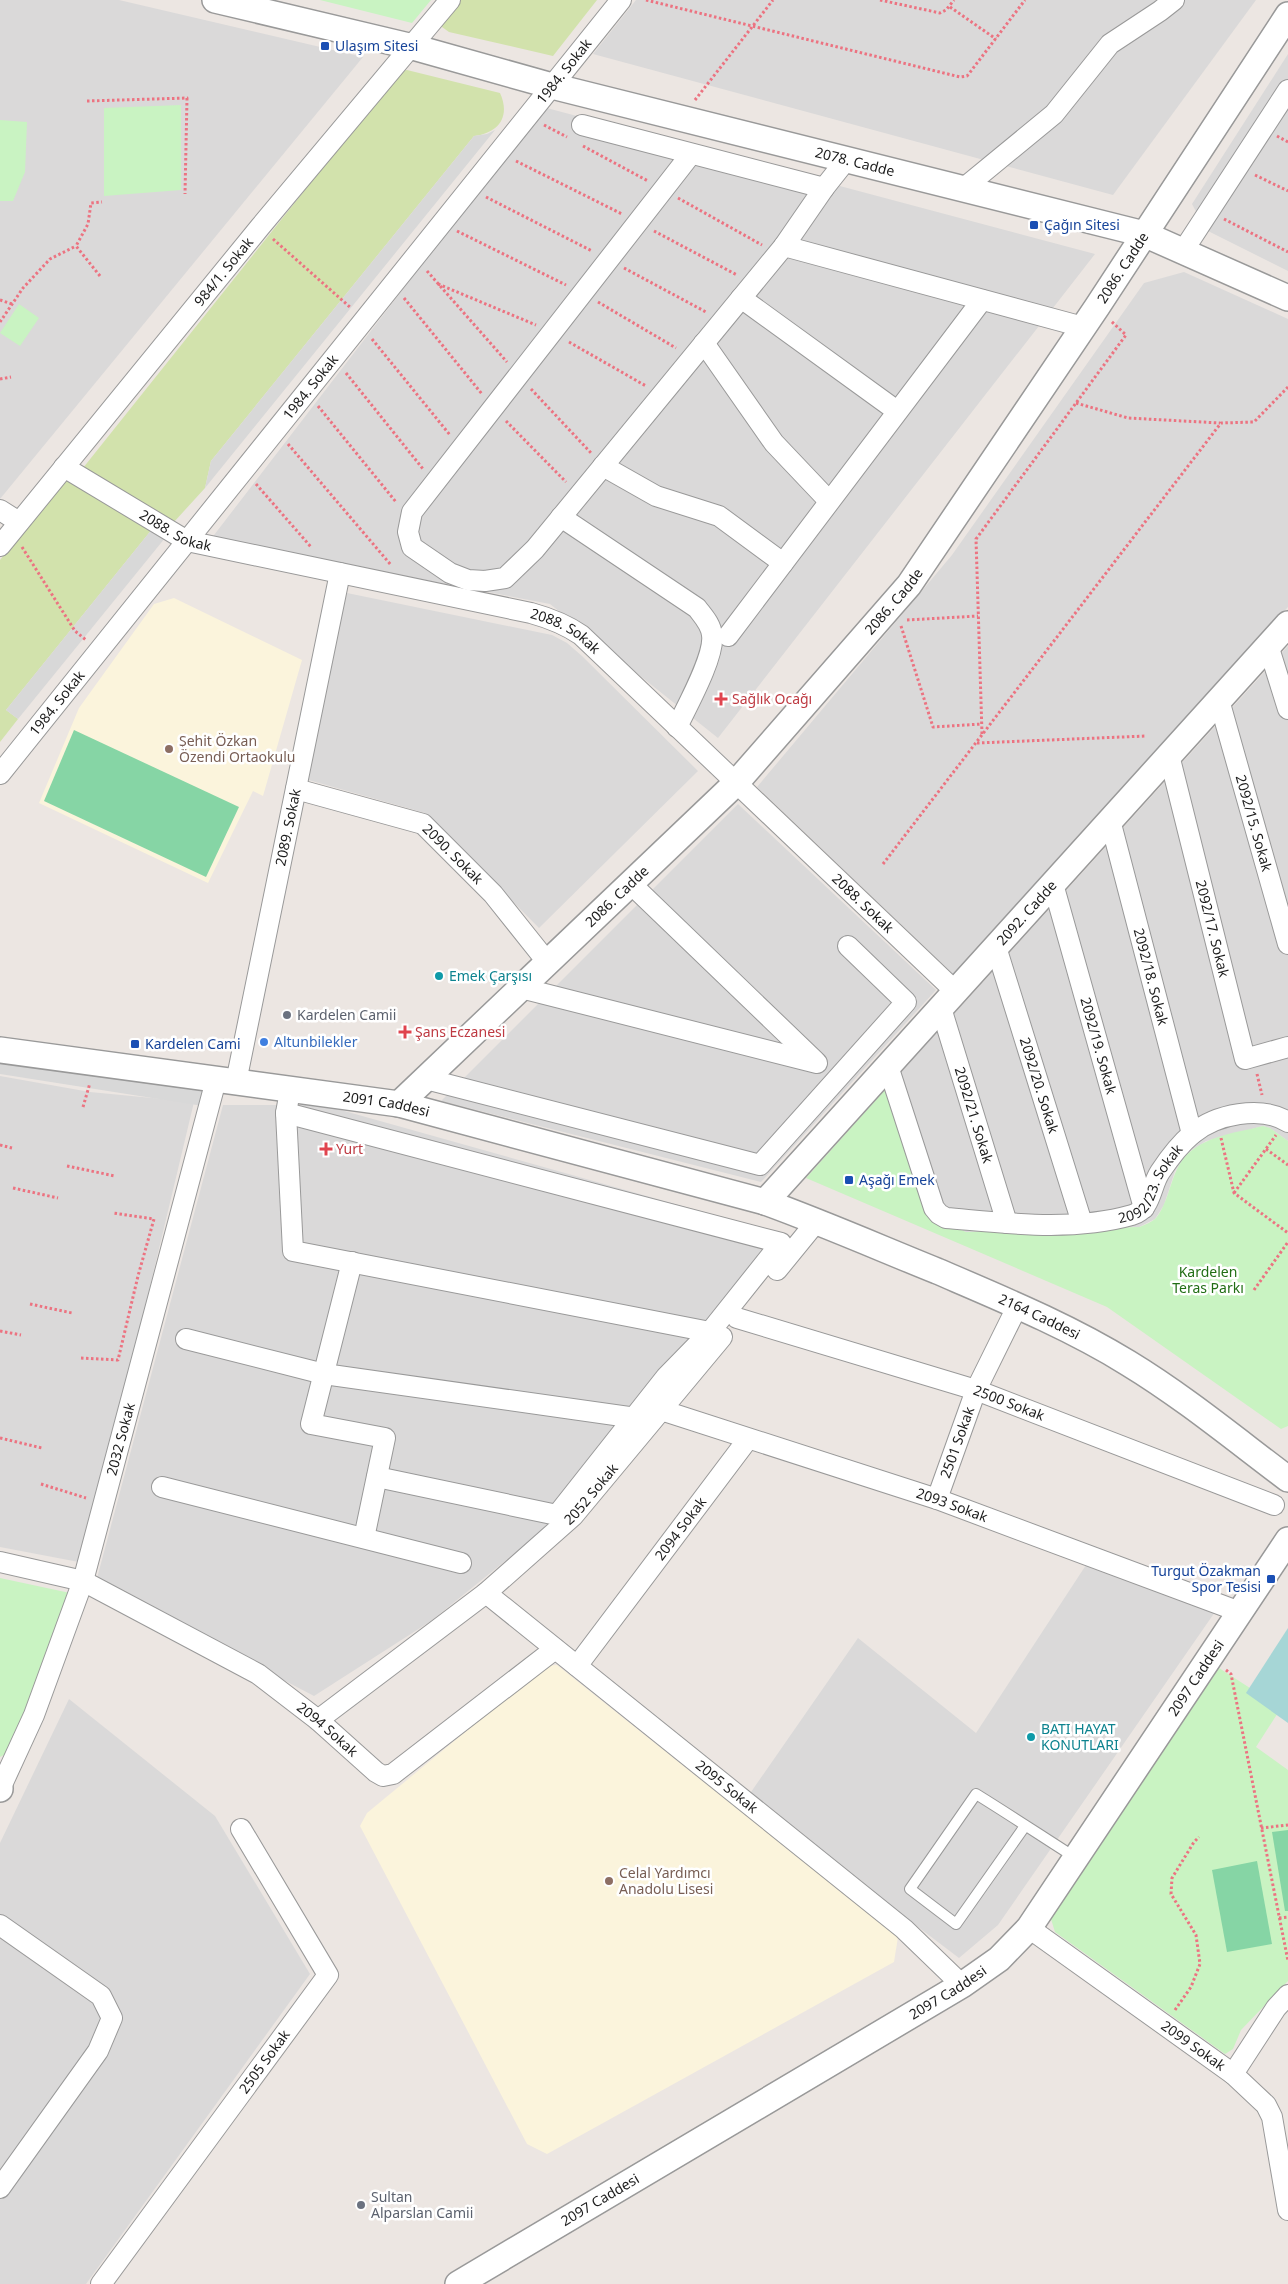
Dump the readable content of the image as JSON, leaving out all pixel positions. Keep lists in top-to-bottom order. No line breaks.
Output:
{"streets":{"street":["1984. Sokak","2078. Cadde","2086. Cadde","984/1. Sokak","2088. Sokak","2092/15. Sokak","2089. Sokak","2090. Sokak","2092. Cadde","2092/17. Sokak","2092/18. Sokak","2092/19. Sokak","2092/20. Sokak","2091 Caddesi","2092/21. Sokak","2092/23. Sokak","2164 Caddesi","2500 Sokak","2032 Sokak","2501 Sokak","2052 Sokak","2093 Sokak","2094 Sokak","2097 Caddesi","2095 Sokak","2099 Sokak","2505 Sokak"]},"crossings":[["1984. Sokak","2078. Cadde"],["1984. Sokak","2088. Sokak"],["2078. Cadde","2086. Cadde"],["2078. Cadde","984/1. Sokak"],["2086. Cadde","2088. Sokak"],["2086. Cadde","2090. Sokak"],["2086. Cadde","2091 Caddesi"],["984/1. Sokak","2088. Sokak"],["2088. Sokak","2089. Sokak"],["2088. Sokak","2092. Cadde"],["2088. Sokak","2092/21. Sokak"],["2092/15. Sokak","2092. Cadde"],["2089. Sokak","2090. Sokak"],["2089. Sokak","2091 Caddesi"],["2089. Sokak","2032 Sokak"],["2092. Cadde","2092/17. Sokak"],["2092. Cadde","2092/18. Sokak"],["2092. Cadde","2092/19. Sokak"],["2092. Cadde","2092/20. Sokak"],["2092. Cadde","2091 Caddesi"],["2092. Cadde","2092/21. Sokak"],["2092. Cadde","2092/23. Sokak"],["2092. Cadde","2164 Caddesi"],["2092/18. Sokak","2092/23. Sokak"],["2092/19. Sokak","2092/23. Sokak"],["2092/20. Sokak","2092/23. Sokak"],["2091 Caddesi","2164 Caddesi"],["2091 Caddesi","2032 Sokak"],["2092/21. Sokak","2092/23. Sokak"],["2164 Caddesi","2501 Sokak"],["2164 Caddesi","2052 Sokak"],["2500 Sokak","2501 Sokak"],["2500 Sokak","2052 Sokak"],["2032 Sokak","2094 Sokak"],["2501 Sokak","2093 Sokak"],["2052 Sokak","2093 Sokak"],["2052 Sokak","2094 Sokak"],["2052 Sokak","2095 Sokak"],["2093 Sokak","2094 Sokak"],["2093 Sokak","2097 Caddesi"],["2094 Sokak","2095 Sokak"],["2097 Caddesi","2095 Sokak"],["2097 Caddesi","2099 Sokak"]],"parks":["Kardelen Teras Parkı"],"places":{"transit":["Ulaşım Sitesi","Çağın Sitesi","Kardelen Cami","Aşağı Emek","Turgut Özakman Spor Tesisi"],"health":["Sağlık Ocağı","Şans Eczanesi","Yurt"],"other":["Şehit Özkan Özendi Ortaokulu","Emek Çarşısı","Kardelen Camii","Altunbilekler","BATI HAYAT KONUTLARI","Celal Yardımcı Anadolu Lisesi","Sultan Alparslan Camii"]}}
